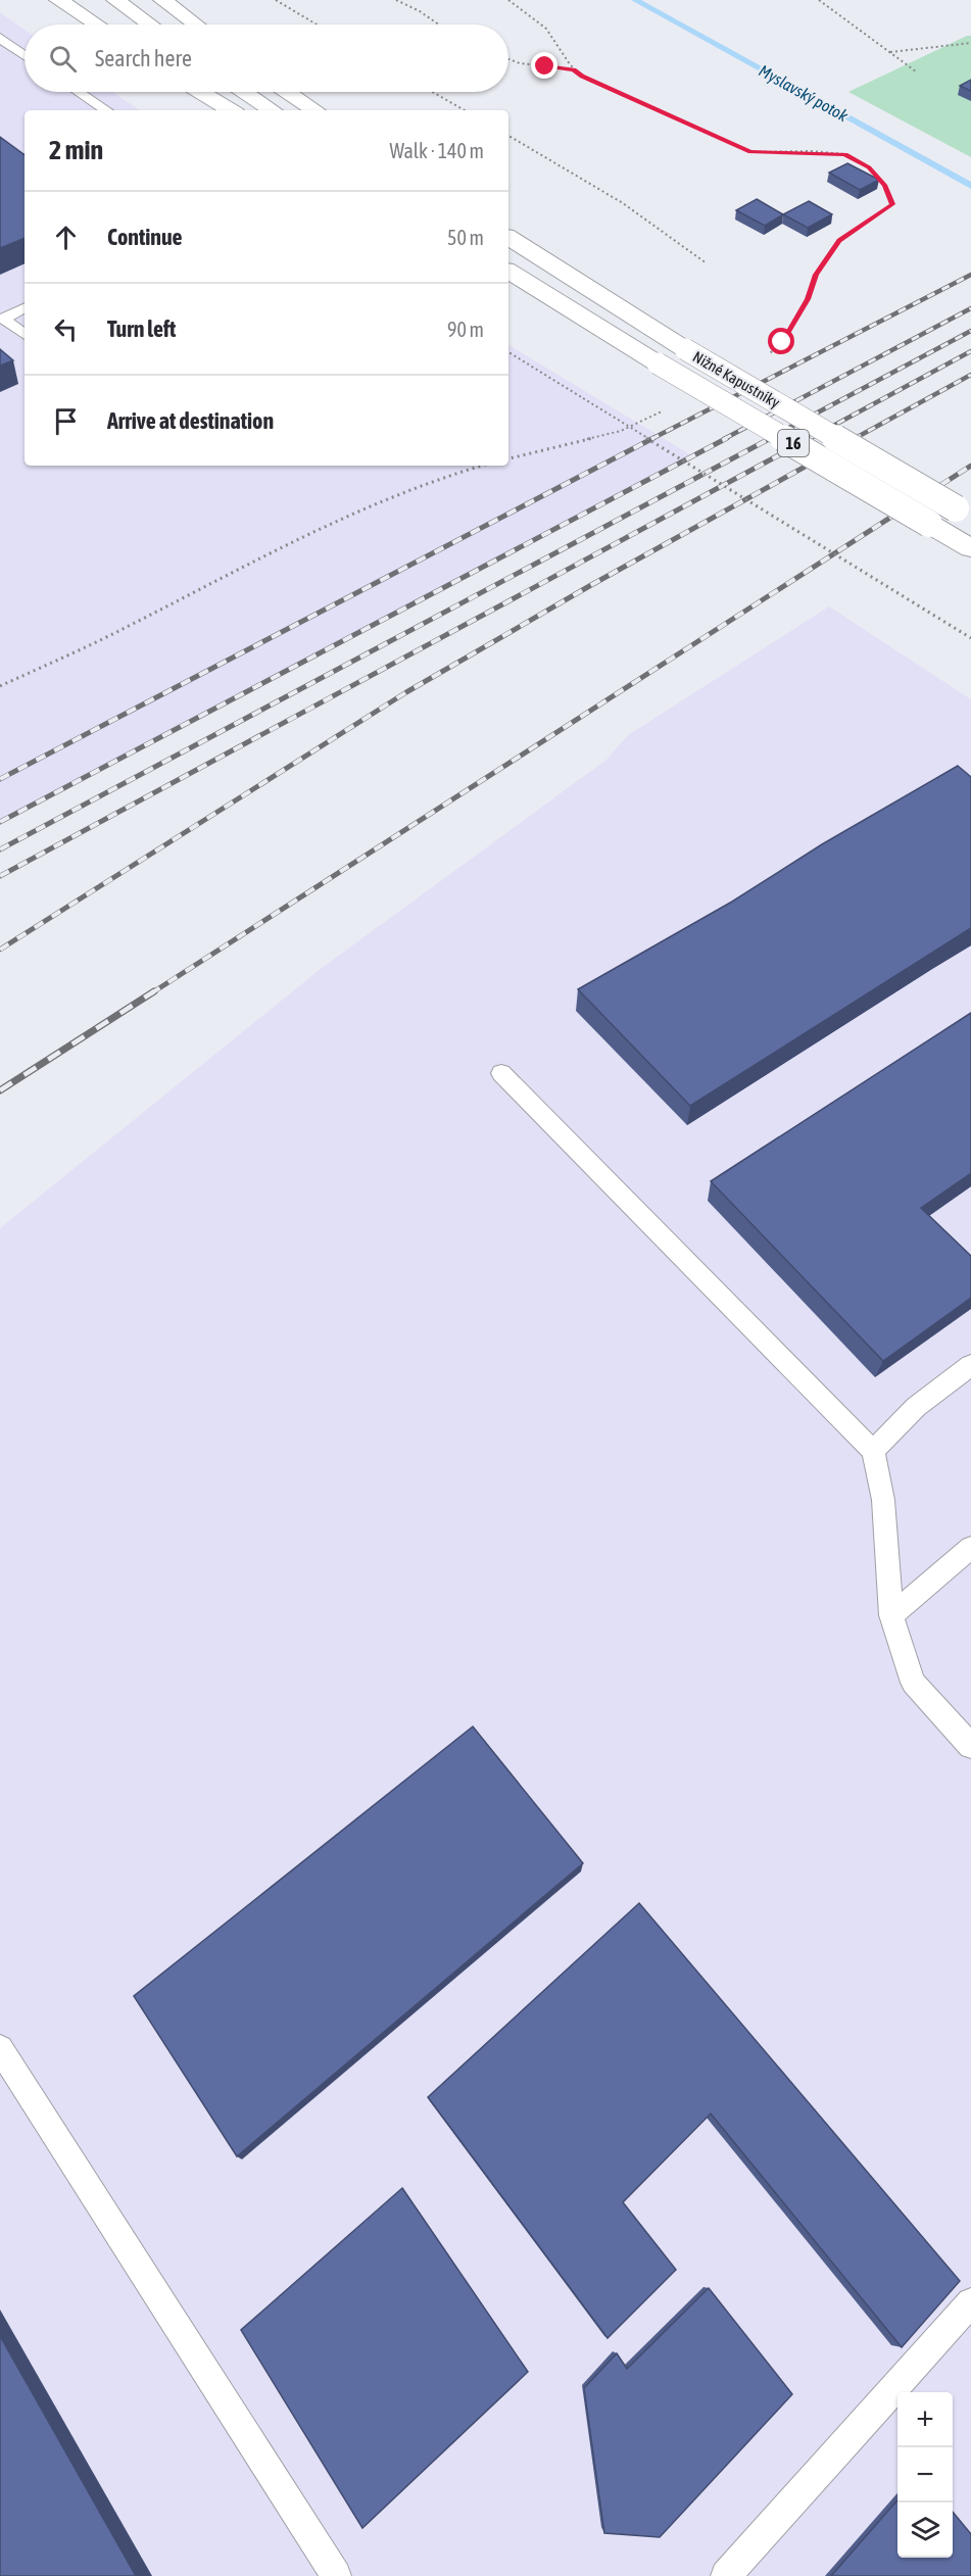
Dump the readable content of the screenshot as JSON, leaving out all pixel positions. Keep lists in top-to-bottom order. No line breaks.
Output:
{"streets":{"highway":["Nižné Kapustníky","16"]},"water":["Myslavský potok"],"page":{"search":"Search here","heading":["2 min","Walk · 140 m"],"list":[["Continue","50 m"],["Turn left","90 m"],"Arrive at destination"],"map_buttons":["+","−"]}}
